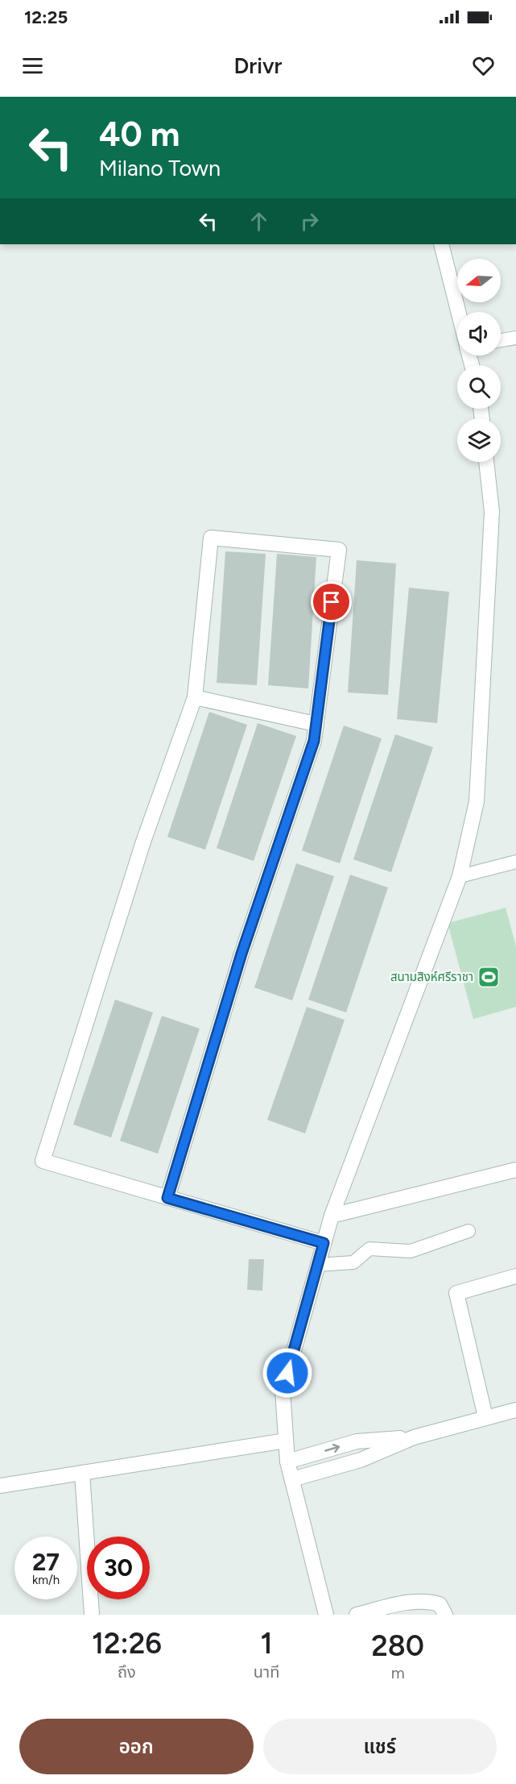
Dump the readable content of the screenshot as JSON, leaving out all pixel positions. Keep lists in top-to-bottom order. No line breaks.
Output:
{"places":{"sports":["สนามสิงห์ศรีราชา"]},"north":"left","page":{"status":"12:25","header":"Drivr","turn":["40 m","Milano Town"],"speed":"27 km/h","limit":"30","eta":["12:26","ถึง","1","นาที","280","m"],"buttons":["ออก","แชร์"]}}
